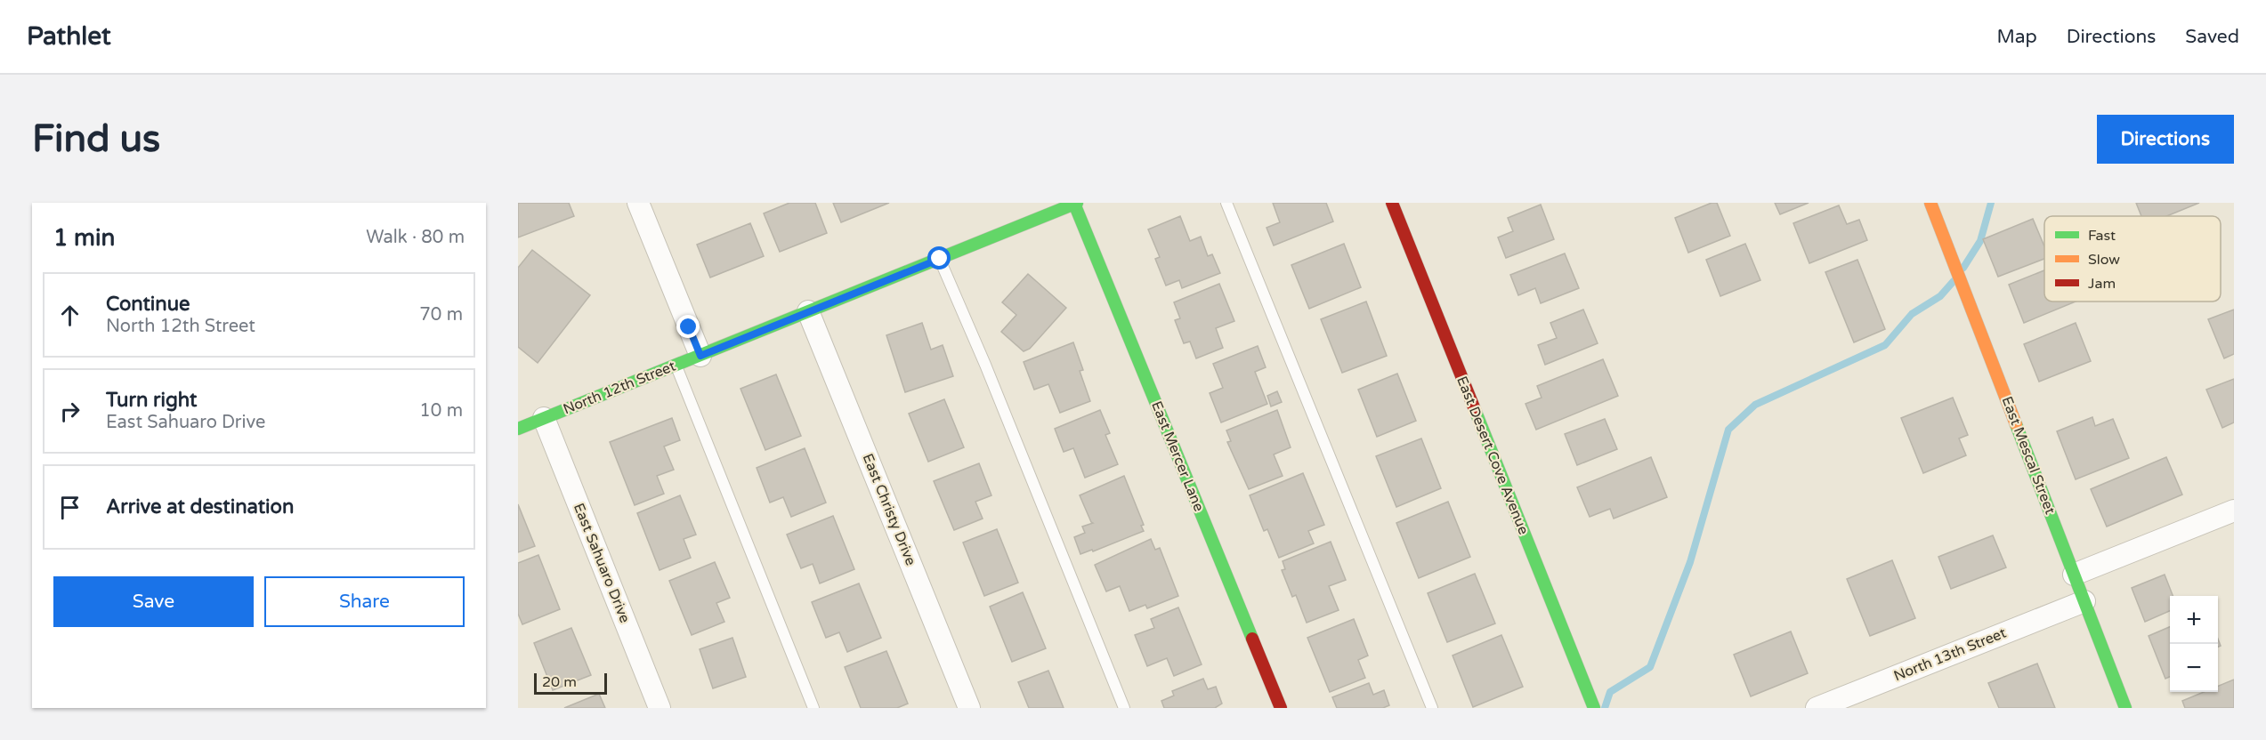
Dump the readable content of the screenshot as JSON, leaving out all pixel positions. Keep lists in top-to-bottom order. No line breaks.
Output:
{"streets":{"street":["North 12th Street","East Desert Cove Avenue","East Mescal Street","East Mercer Lane","East Christy Drive","East Sahuaro Drive","North 13th Street"]},"crossings":[["North 12th Street","East Mercer Lane"],["North 12th Street","East Christy Drive"],["North 12th Street","East Sahuaro Drive"],["East Mescal Street","North 13th Street"]],"legend":["Fast","Slow","Jam"],"scale_bar":"20 m","page":{"header":"Pathlet","nav":["Map","Directions","Saved"],"buttons":["Directions",["Save","Share"]],"title":"Find us","heading":["1 min","Walk · 80 m"],"list":[["Continue","North 12th Street","70 m"],["Turn right","East Sahuaro Drive","10 m"],"Arrive at destination"],"map_buttons":["+","−"],"scale":"20 m"}}
